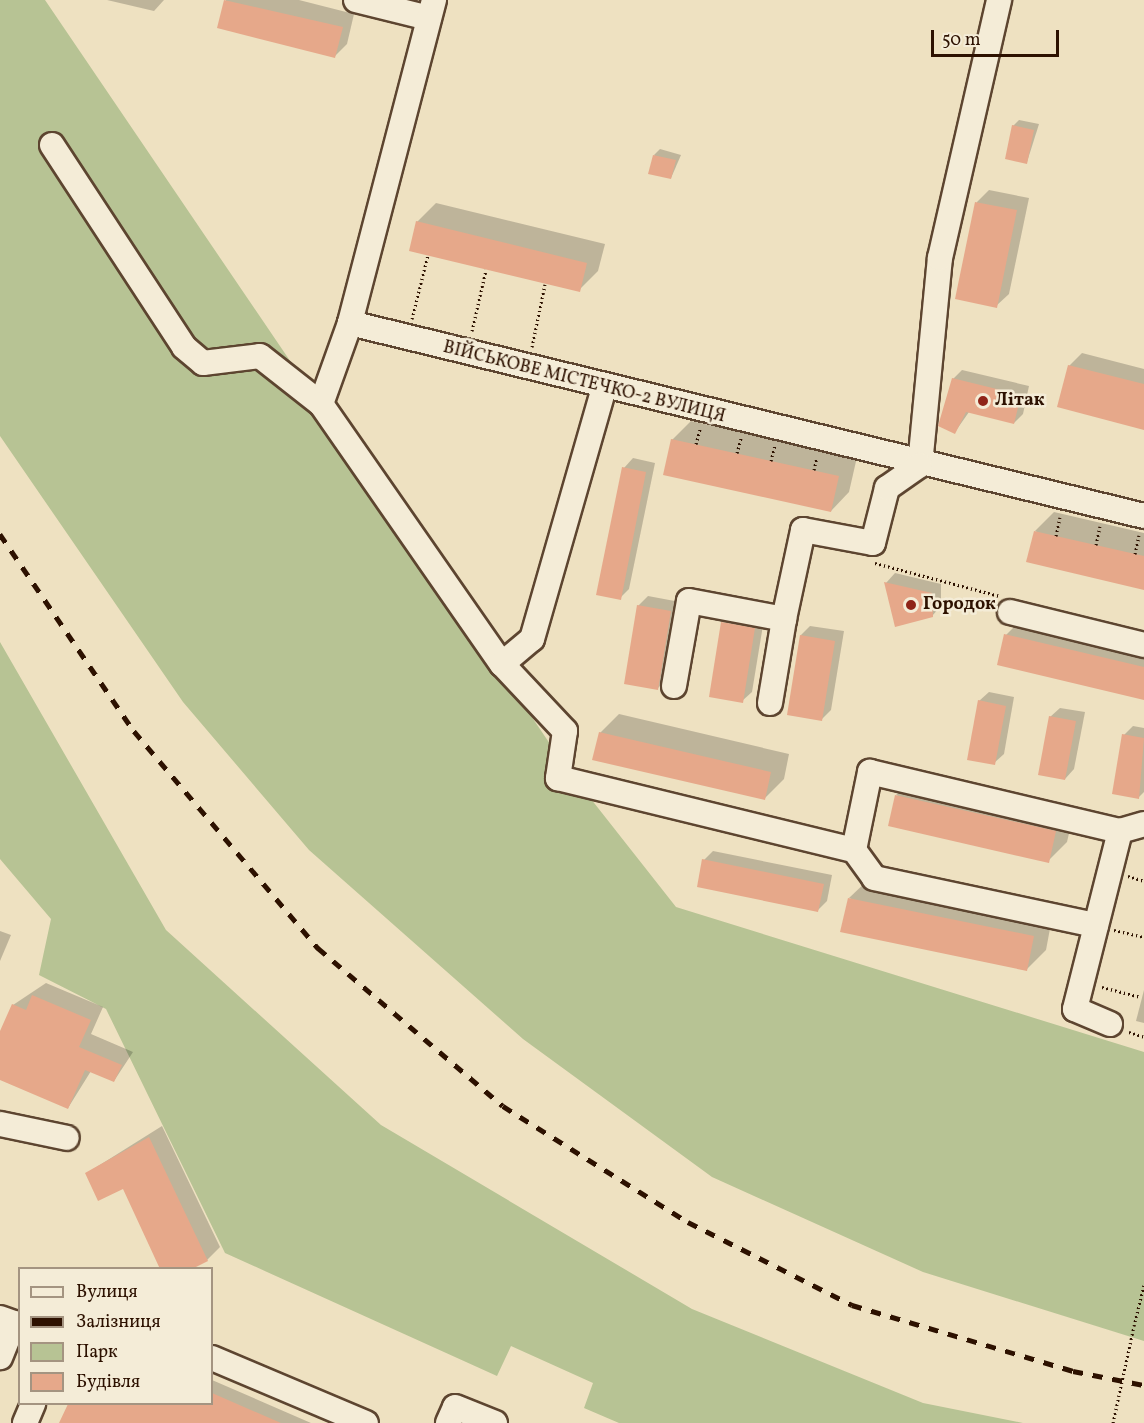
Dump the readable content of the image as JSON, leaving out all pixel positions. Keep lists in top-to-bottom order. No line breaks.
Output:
{"streets":{"street":["ВІЙСЬКОВЕ МІСТЕЧКО-2 ВУЛИЦЯ"]},"places":["Літак","Городок"],"legend":["Вулиця","Залізниця","Парк","Будівля"],"scale_bar":"50 m"}
